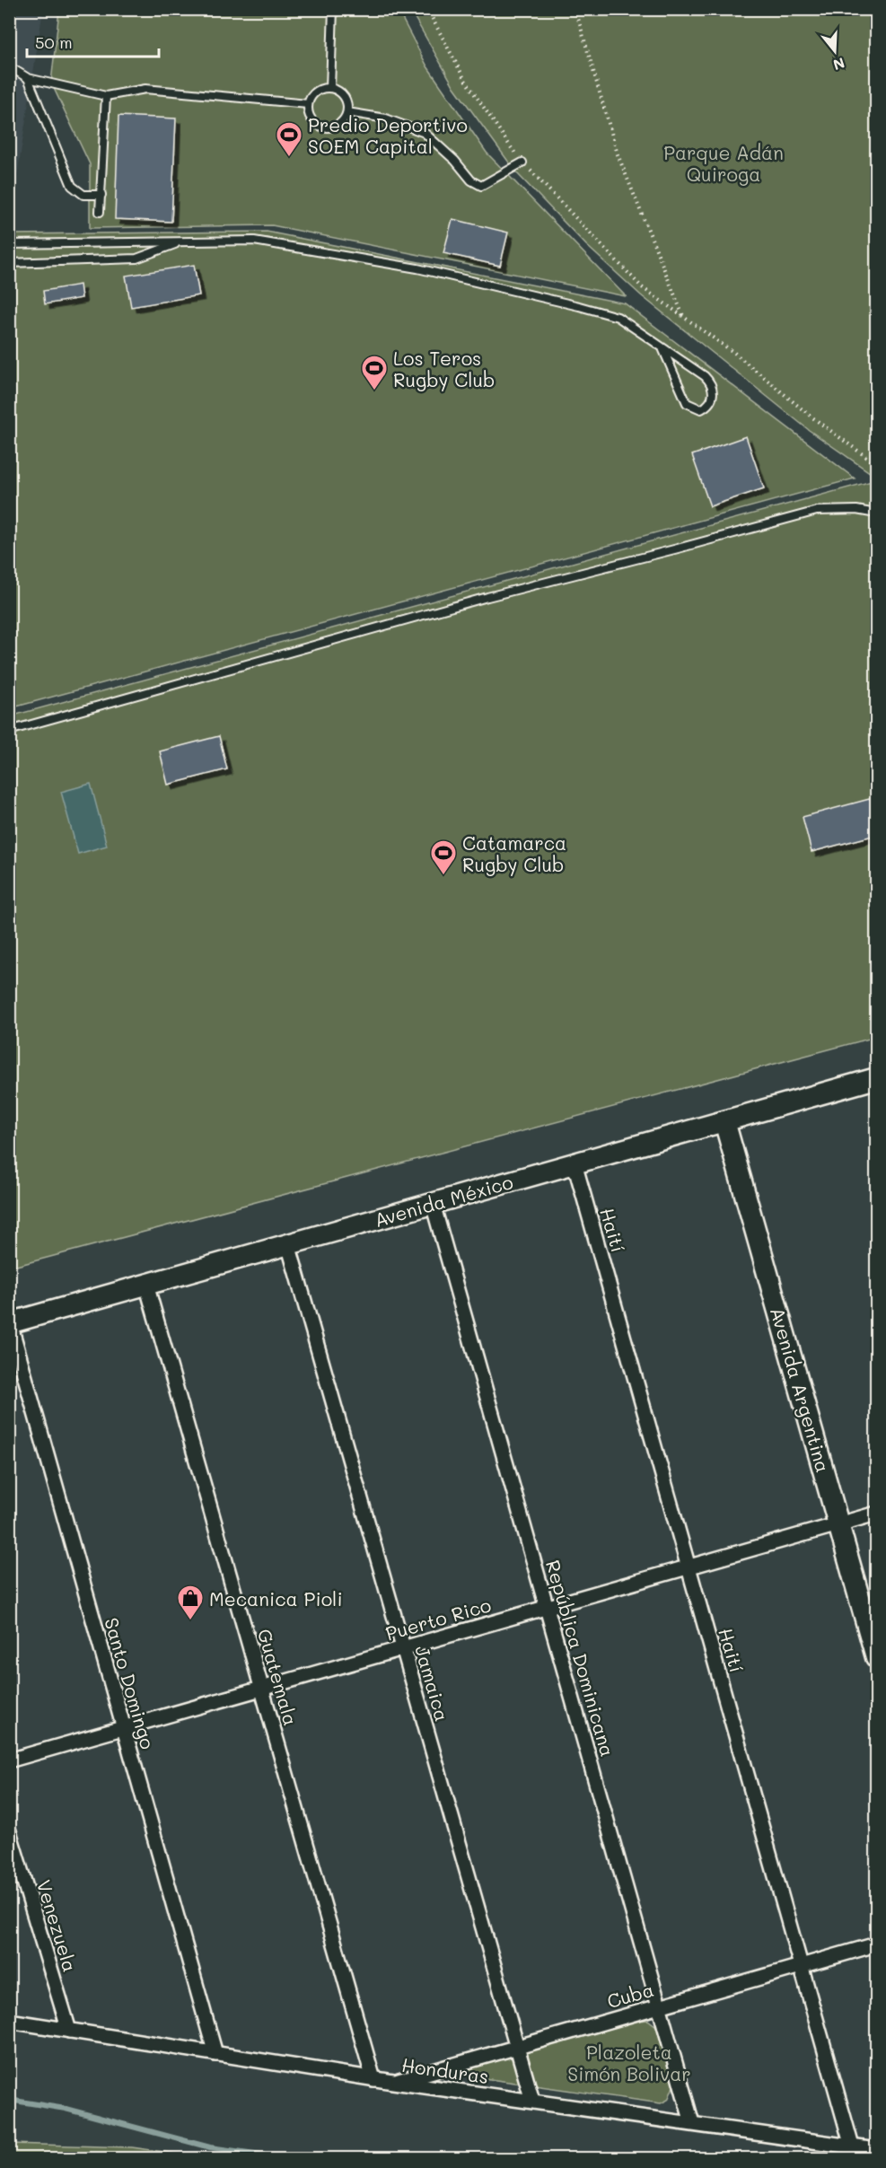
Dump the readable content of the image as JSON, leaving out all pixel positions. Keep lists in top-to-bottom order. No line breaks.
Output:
{"streets":{"main road":["Avenida México","Avenida Argentina"],"street":["Haití","Puerto Rico","República Dominicana","Guatemala","Santo Domingo","Jamaica","Venezuela","Cuba","Honduras"]},"crossings":[["Avenida México","Haití"],["Avenida México","Avenida Argentina"],["Avenida México","República Dominicana"],["Avenida México","Guatemala"],["Avenida México","Santo Domingo"],["Avenida México","Jamaica"],["Haití","Puerto Rico"],["Haití","Cuba"],["Haití","Honduras"],["Avenida Argentina","Puerto Rico"],["Puerto Rico","República Dominicana"],["Puerto Rico","Guatemala"],["Puerto Rico","Santo Domingo"],["Puerto Rico","Jamaica"],["República Dominicana","Cuba"],["República Dominicana","Honduras"],["Guatemala","Honduras"],["Santo Domingo","Honduras"],["Jamaica","Cuba"],["Jamaica","Honduras"],["Venezuela","Honduras"],["Cuba","Honduras"]],"parks":["Parque Adán Quiroga","Plazoleta Simón Bolivar"],"places":{"sports":["Predio Deportivo SOEM Capital","Los Teros Rugby Club","Catamarca Rugby Club"],"shop":["Mecanica Pioli"]},"scale_bar":"50 m","north":"bottom"}
